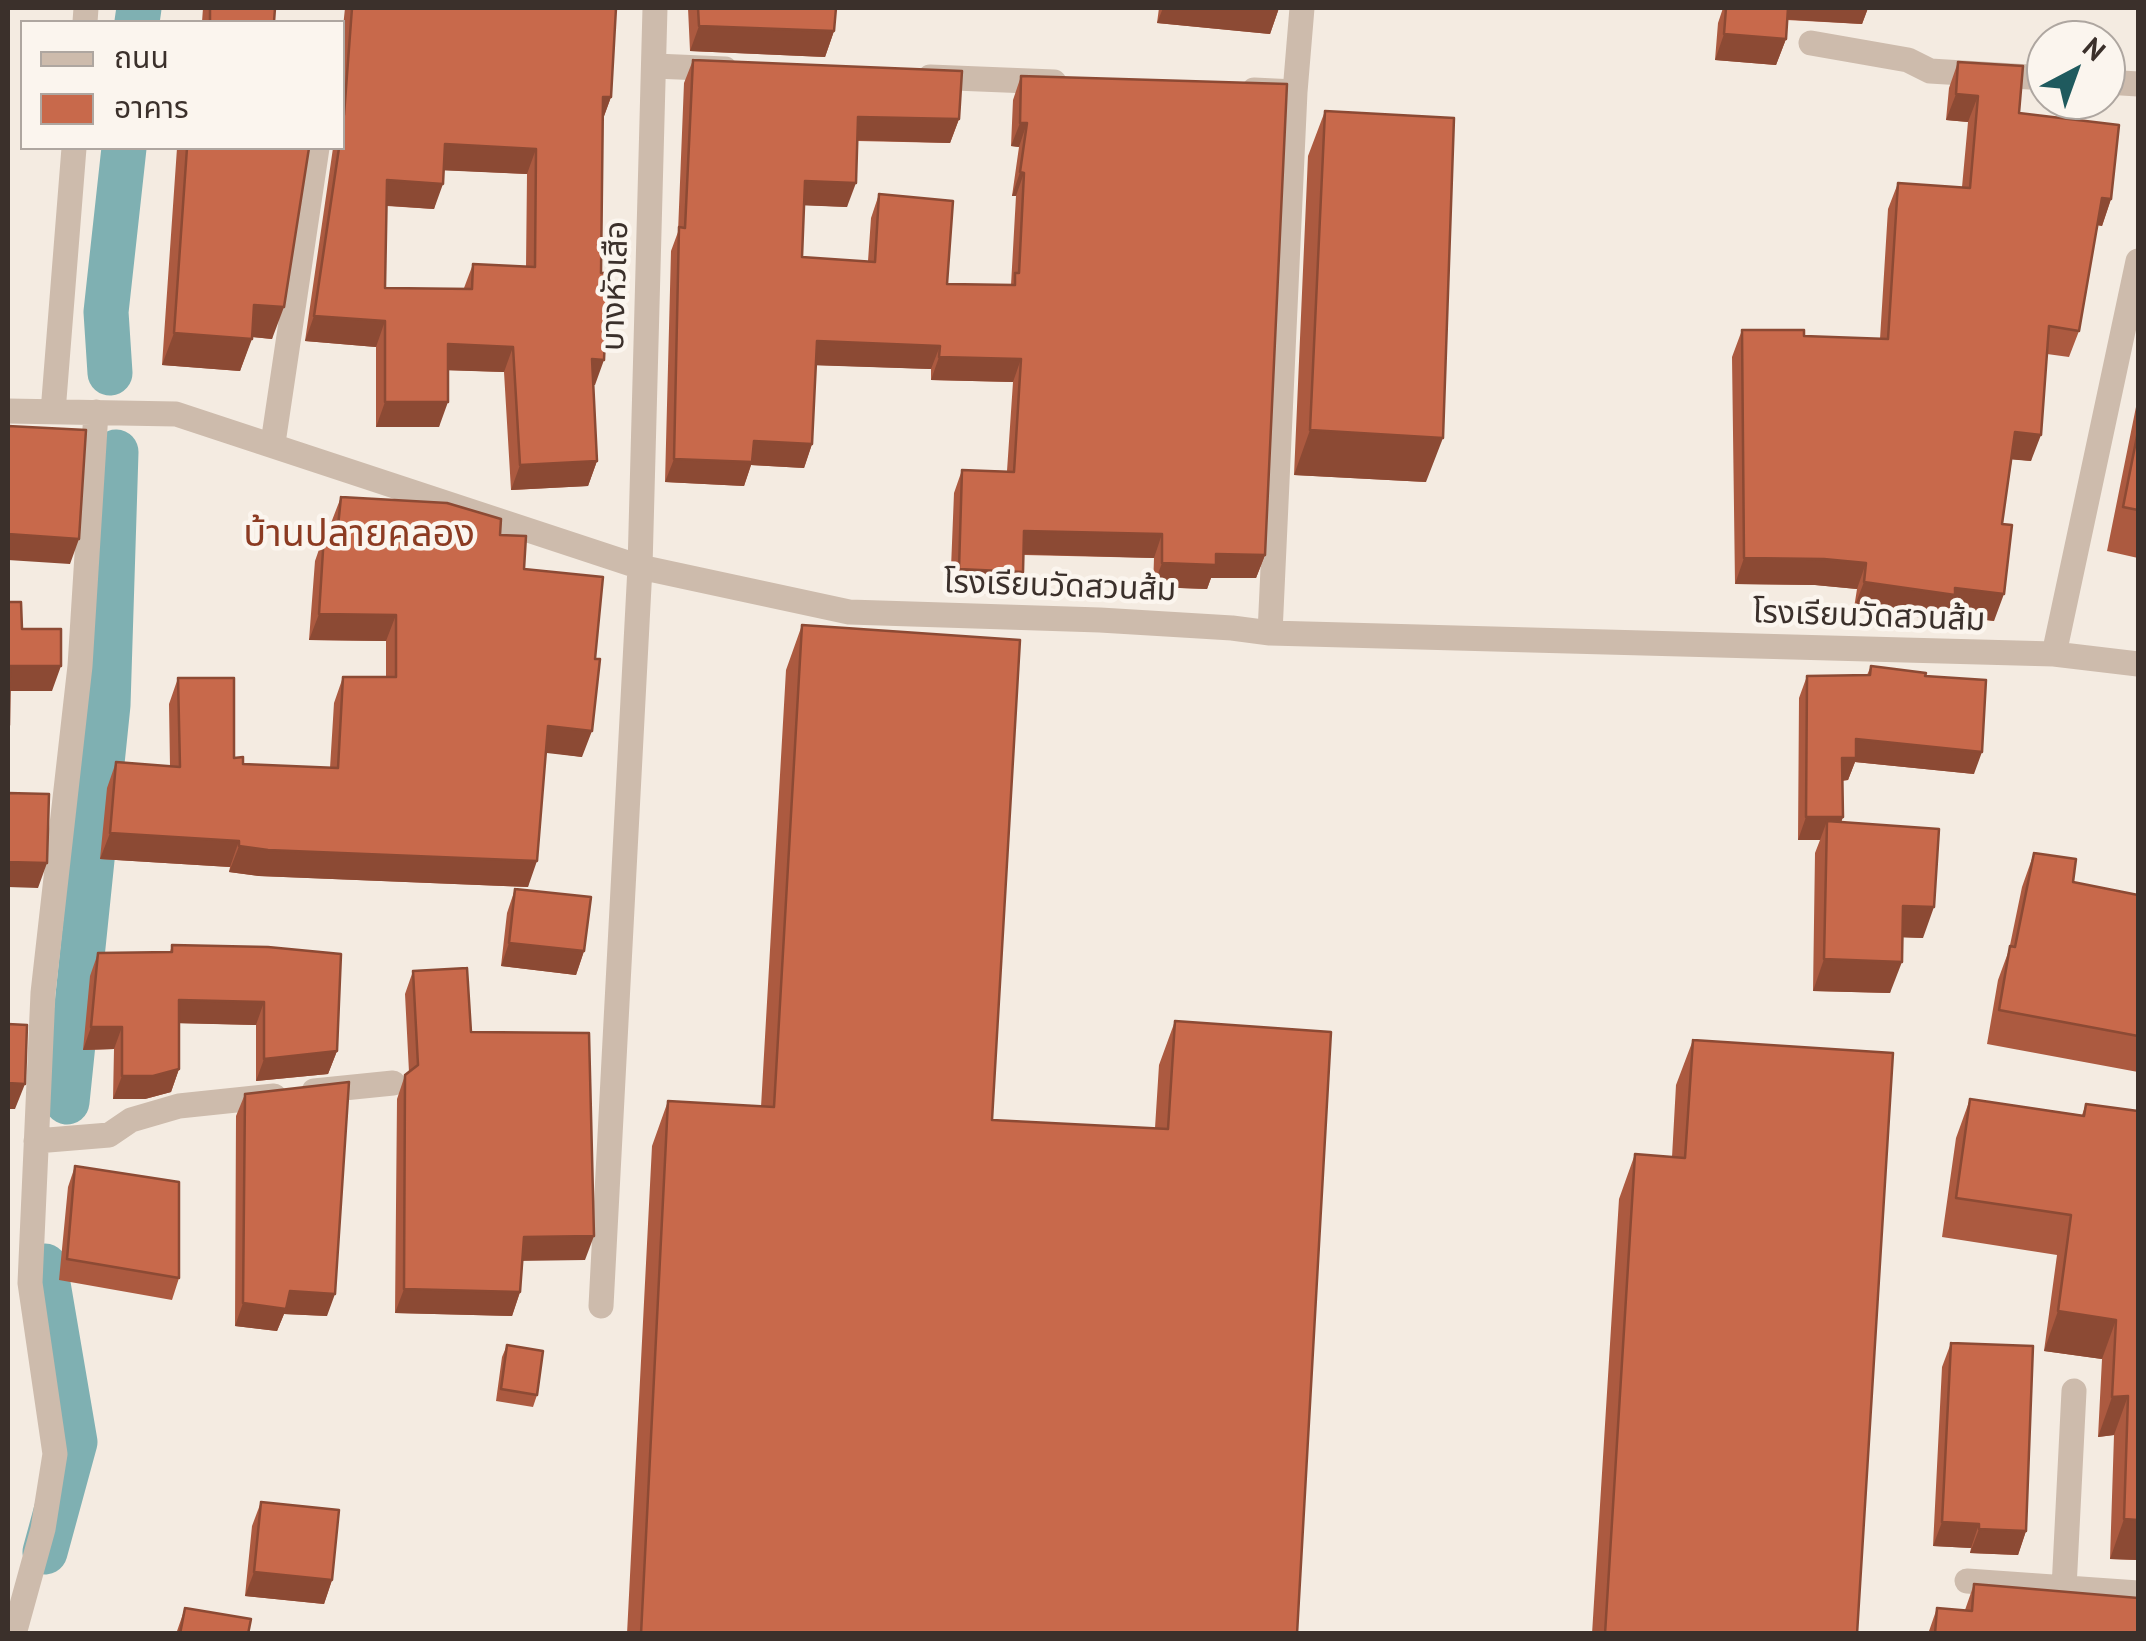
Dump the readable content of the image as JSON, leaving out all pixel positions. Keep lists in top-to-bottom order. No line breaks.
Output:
{"streets":{"street":["บางหัวเสือ","โรงเรียนวัดสวนส้ม"]},"crossings":[["บางหัวเสือ","โรงเรียนวัดสวนส้ม"]],"districts":["บ้านปลายคลอง"],"legend":["ถนน","อาคาร"],"north":"top right"}
